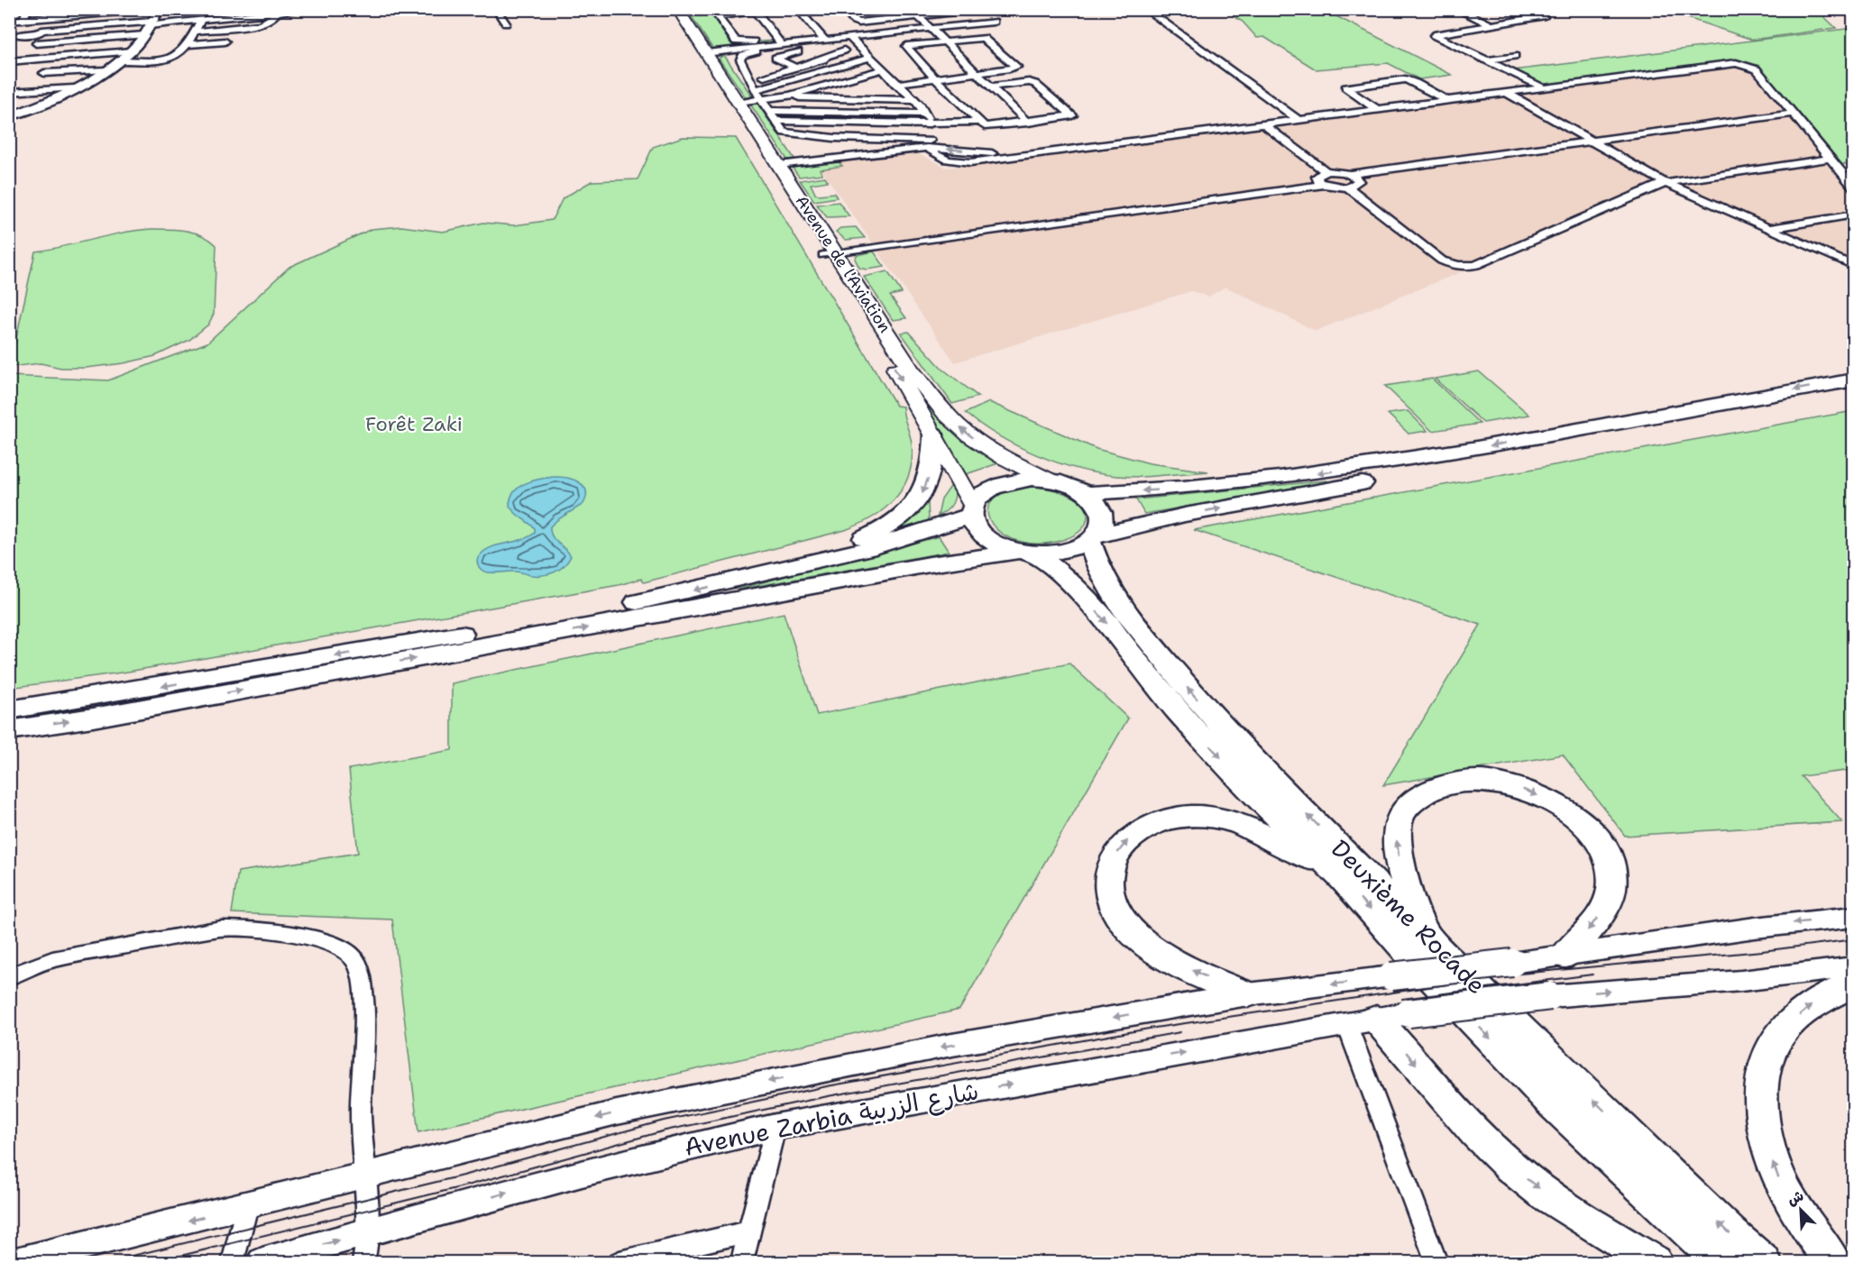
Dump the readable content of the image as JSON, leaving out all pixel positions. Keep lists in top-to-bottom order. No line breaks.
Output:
{"streets":{"highway":["Deuxième Rocade"],"main road":["Avenue de l'Aviation","Avenue Zarbia شارع الزربية"]},"crossings":[["Avenue de l'Aviation","Deuxième Rocade"]],"parks":["Forêt Zaki"],"north":"top left"}
